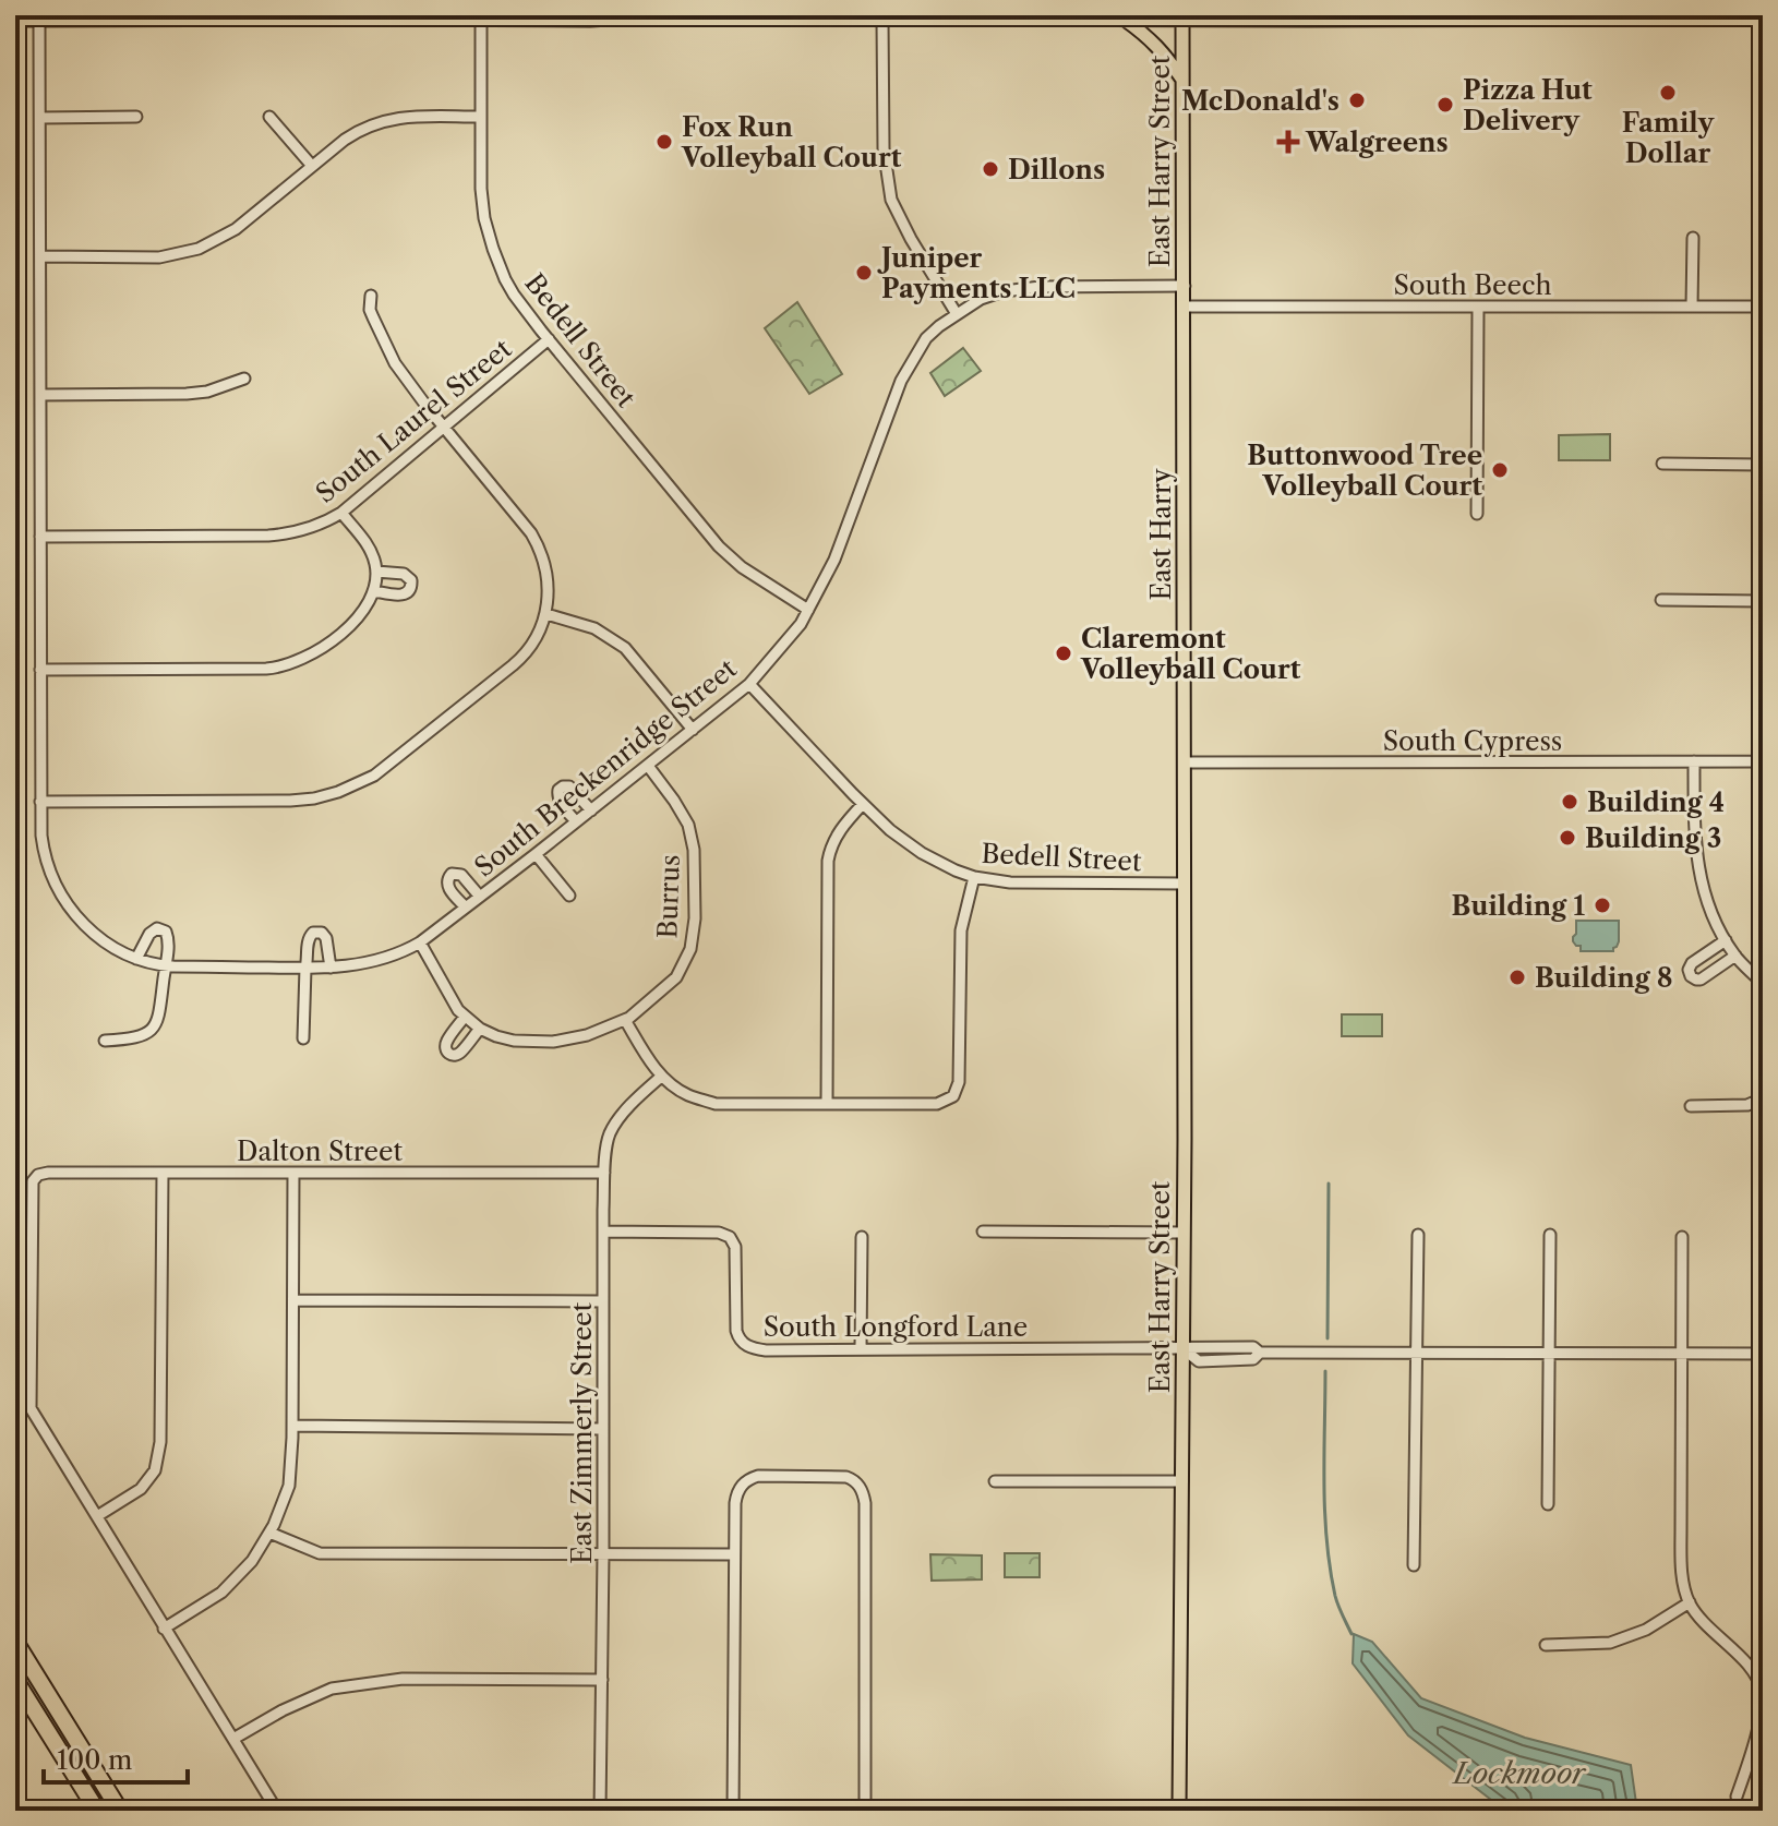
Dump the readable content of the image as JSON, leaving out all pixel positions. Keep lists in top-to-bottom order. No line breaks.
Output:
{"streets":{"main road":["East Harry Street","East Harry"],"street":["South Beech","Bedell Street","South Laurel Street","South Cypress","South Breckenridge Street","Burrus","Dalton Street","South Longford Lane","East Zimmerly Street"]},"crossings":[["East Harry Street","South Beech"],["East Harry Street","Bedell Street"],["East Harry Street","East Harry"],["East Harry Street","South Cypress"],["East Harry Street","South Breckenridge Street"],["East Harry Street","South Longford Lane"],["South Beech","East Harry"],["Bedell Street","South Laurel Street"],["Bedell Street","South Breckenridge Street"],["South Laurel Street","South Breckenridge Street"],["East Harry","South Cypress"],["South Breckenridge Street","Burrus"],["Dalton Street","East Zimmerly Street"],["South Longford Lane","East Zimmerly Street"]],"water":["Lockmoor"],"places":{"other":["Family Dollar","McDonald's","Pizza Hut Delivery","Fox Run Volleyball Court","Dillons","Juniper Payments LLC","Buttonwood Tree Volleyball Court","Claremont Volleyball Court","Building 4","Building 3","Building 1","Building 8"],"health":["Walgreens"]},"scale_bar":"100 m"}
